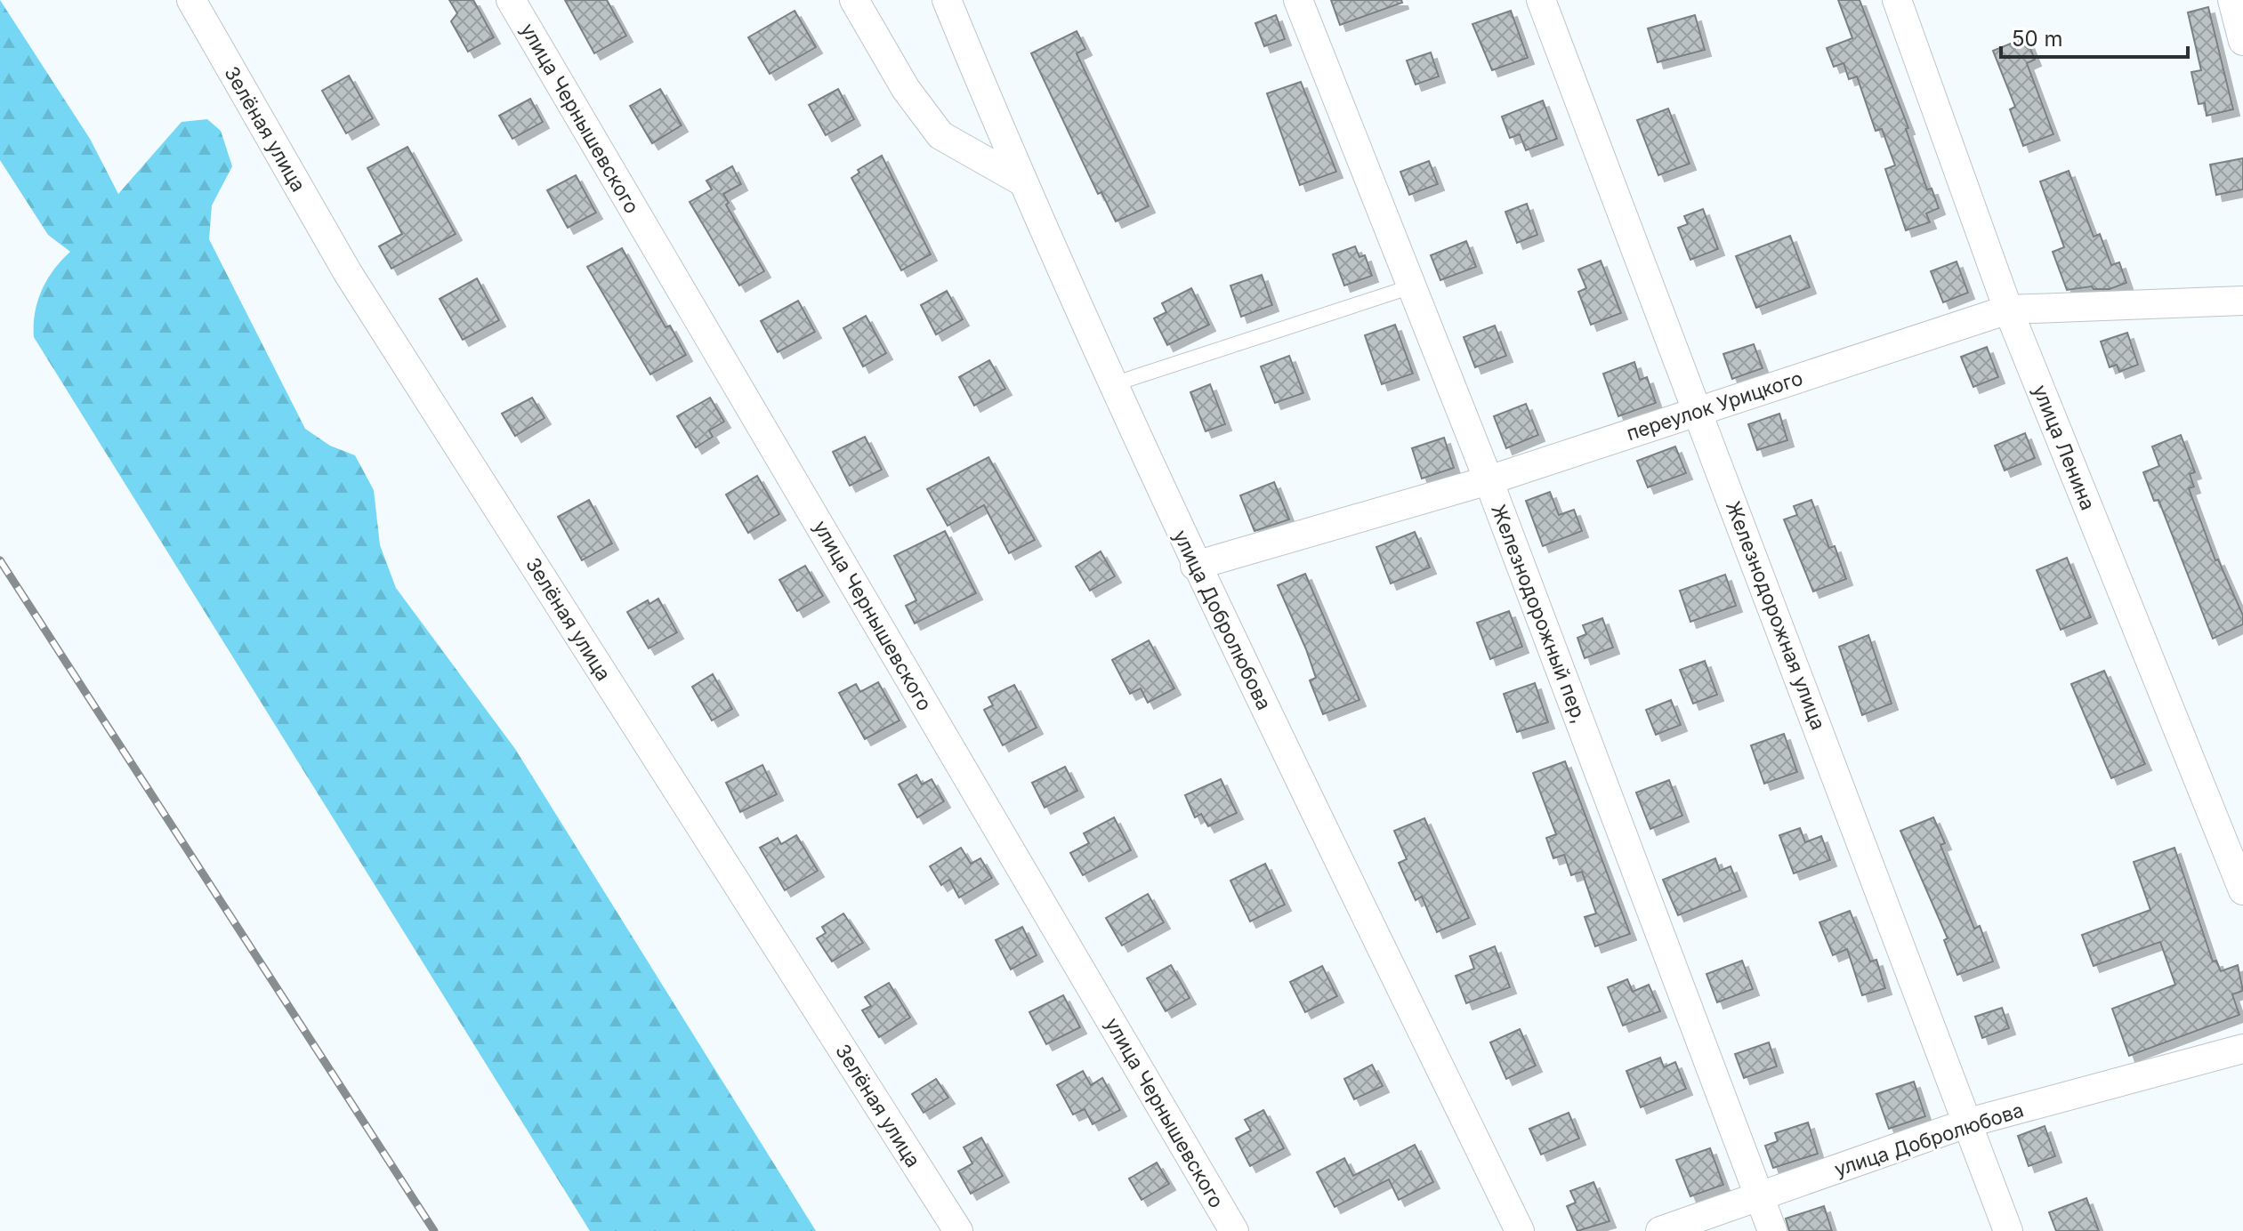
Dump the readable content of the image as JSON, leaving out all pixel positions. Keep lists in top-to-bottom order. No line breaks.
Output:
{"streets":{"street":["улица Чернышевского","Зелёная улица","переулок Урицкого","улица Ленина","Железнодорожный пер,","Железнодорожная улица","улица Добролюбова"]},"crossings":[["переулок Урицкого","улица Ленина"],["переулок Урицкого","Железнодорожный пер,"],["переулок Урицкого","Железнодорожная улица"],["переулок Урицкого","улица Добролюбова"],["Железнодорожный пер,","улица Добролюбова"],["Железнодорожная улица","улица Добролюбова"]],"scale_bar":"50 m"}
